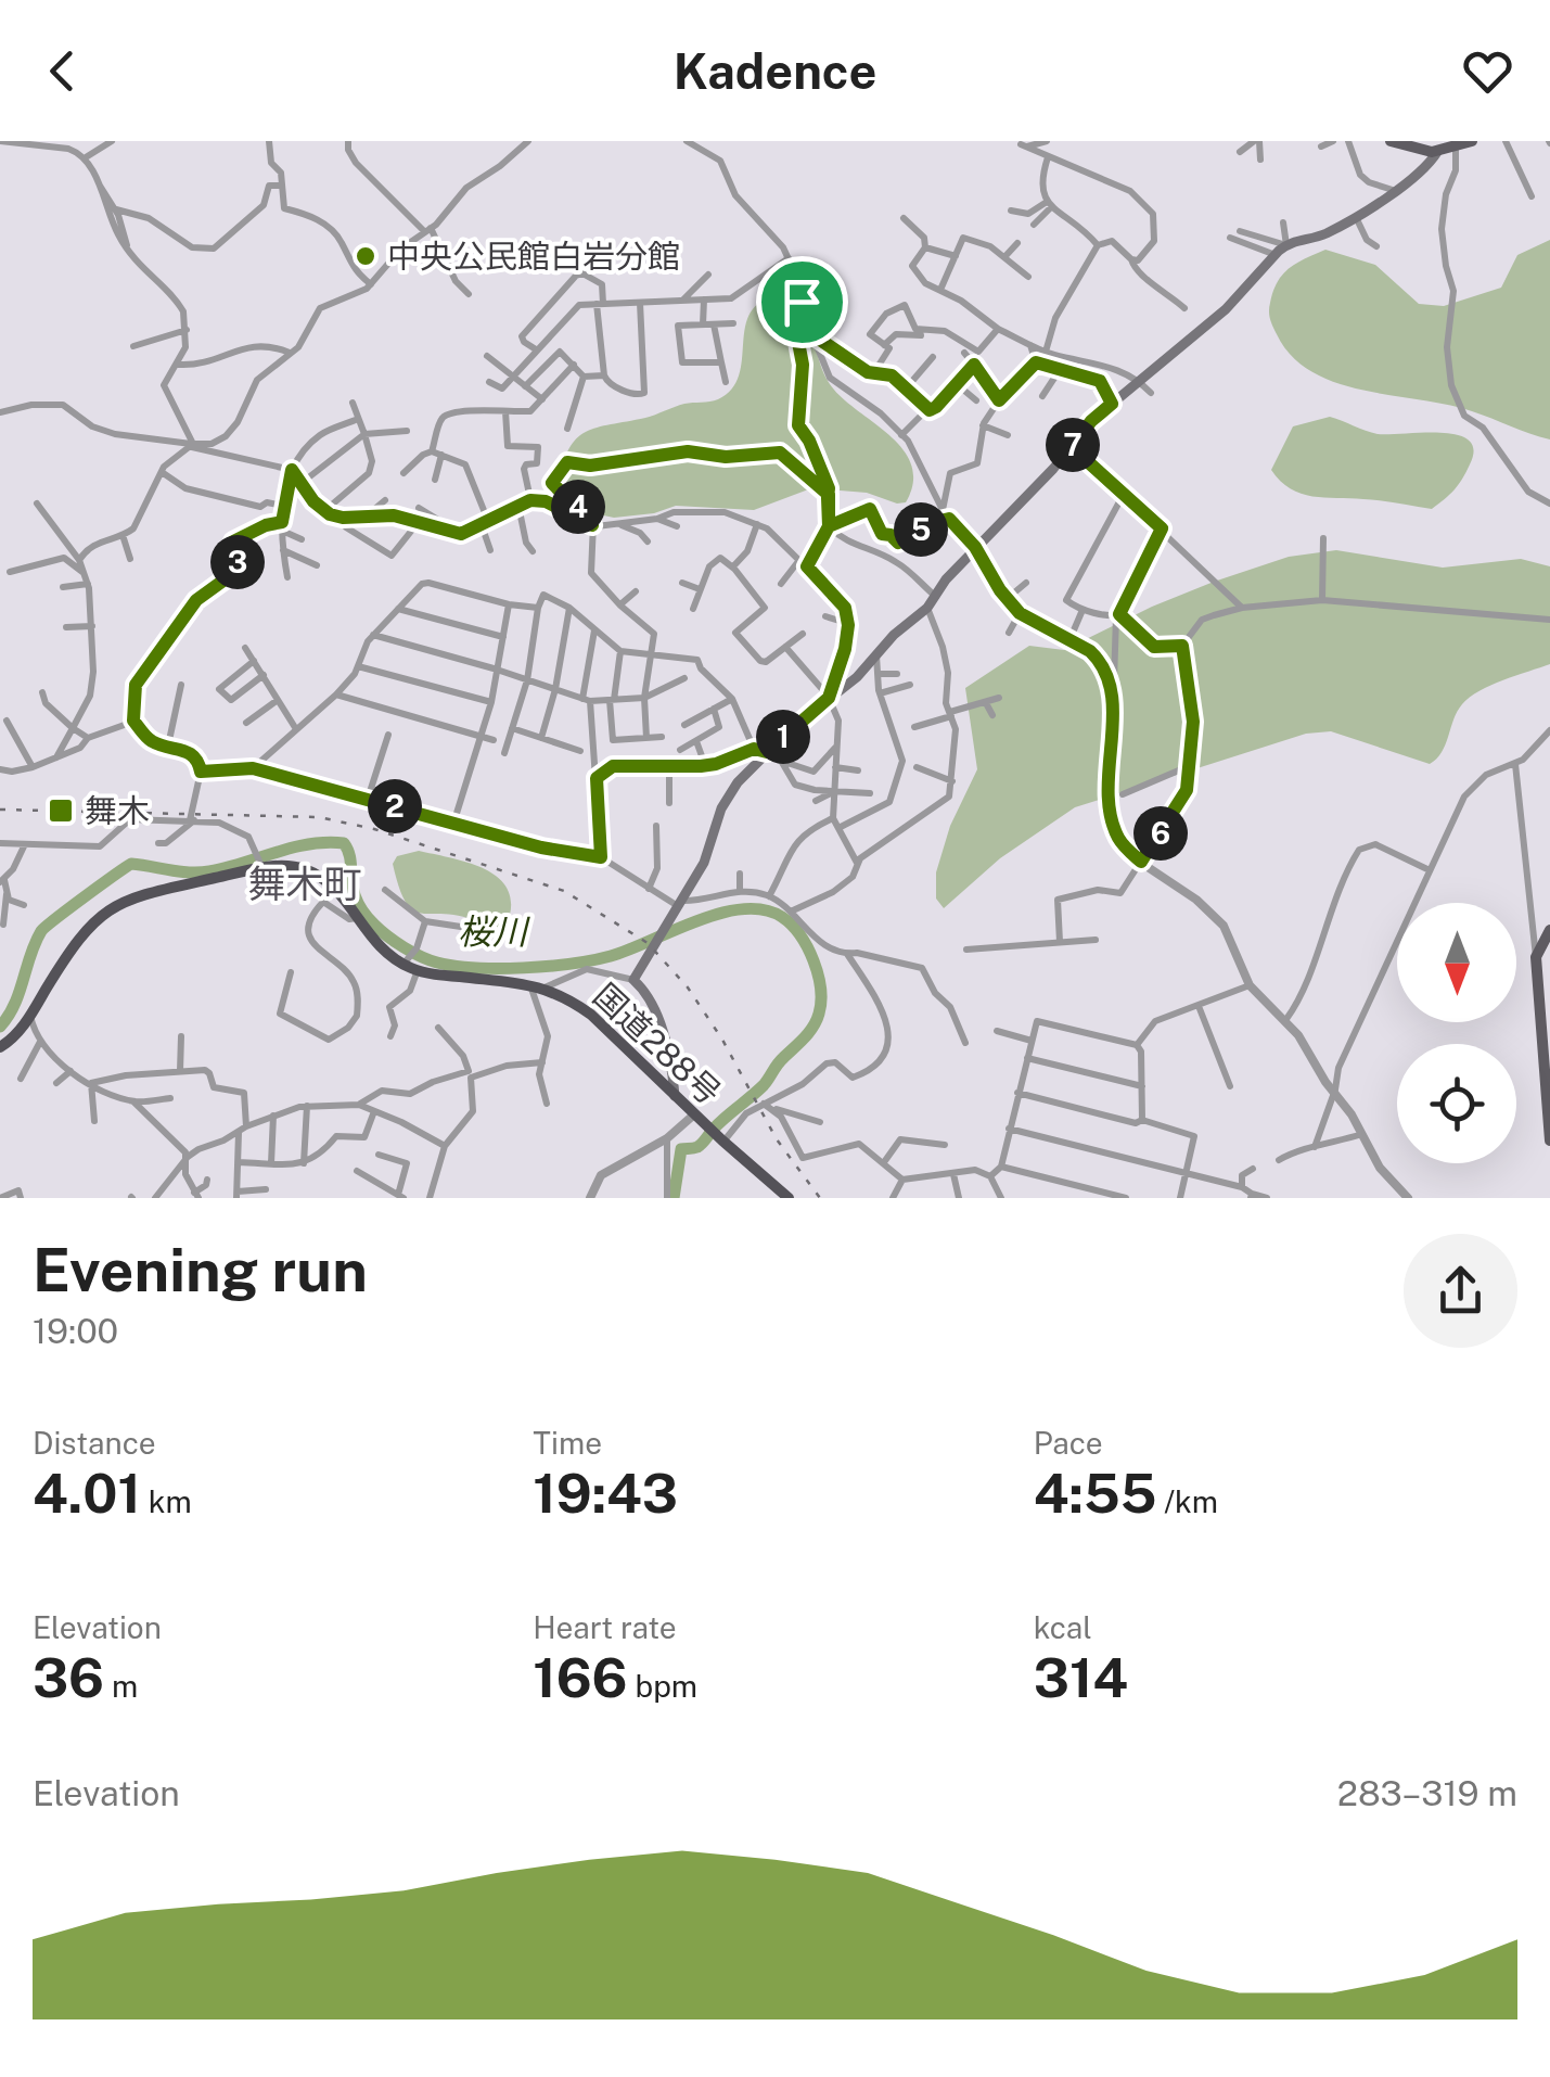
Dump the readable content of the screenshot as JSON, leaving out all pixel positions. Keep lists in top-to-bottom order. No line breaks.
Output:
{"streets":{"highway":["国道288号"]},"districts":["舞木町"],"water":["桜川"],"places":{"other":["中央公民館白岩分館"],"transit":["舞木"]},"north":"bottom","page":{"header":"Kadence","pins":["7","4","5","3","1","2","6"],"heading":["Evening run","19:00"],"stats":[["Distance","4.01 km"],["Time","19:43"],["Pace","4:55 /km"],["Elevation","36 m"],["Heart rate","166 bpm"],["kcal","314"]],"chart":["Elevation","283–319 m"]}}
